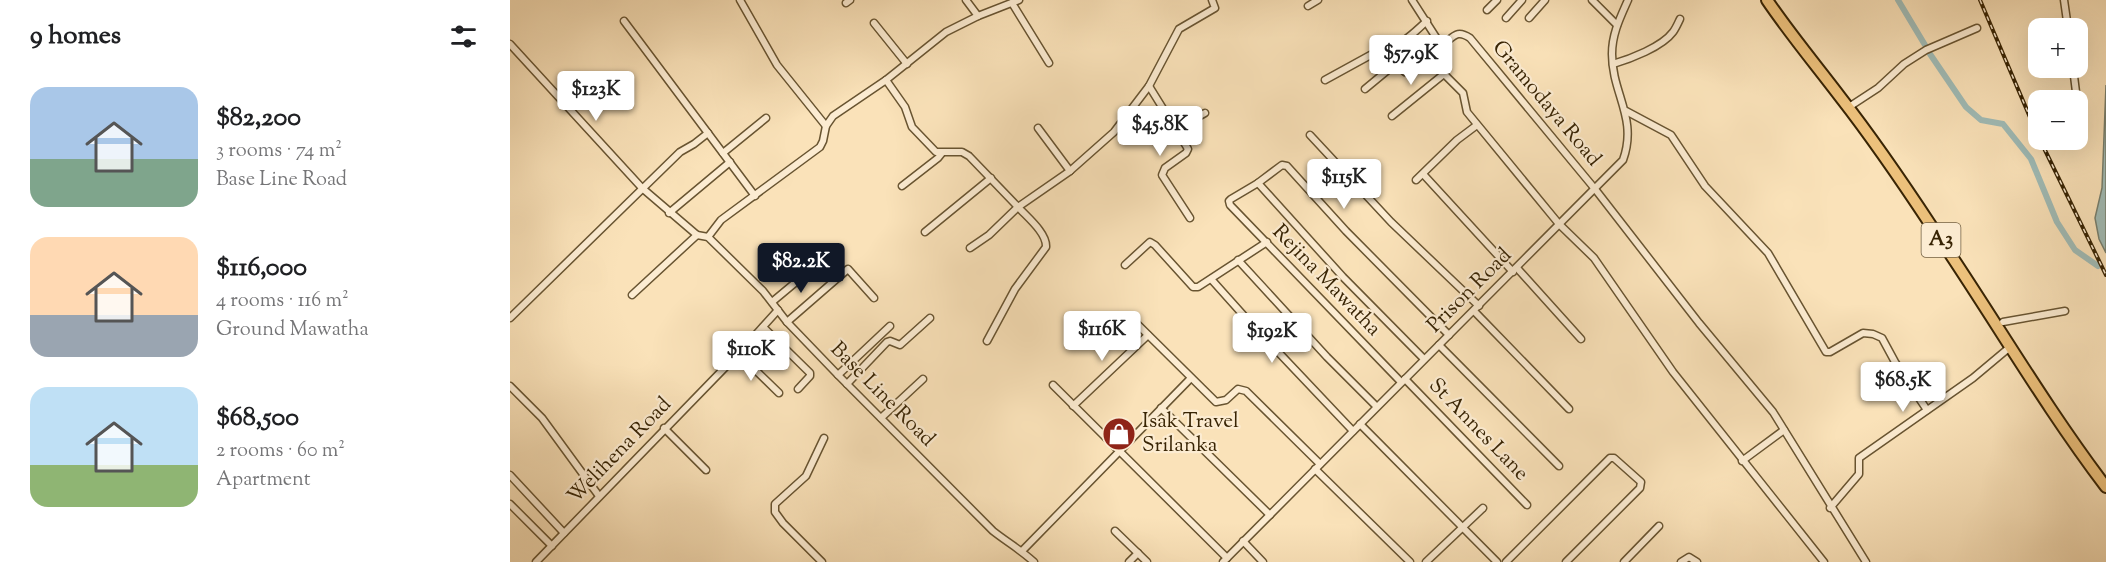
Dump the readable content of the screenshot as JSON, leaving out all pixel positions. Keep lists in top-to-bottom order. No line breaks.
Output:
{"streets":{"highway":["A3"],"street":["Gramodaya Road","Rejina Mawatha","Prison Road","Base Line Road","St Annes Lane","Welihena Road"]},"crossings":[["Gramodaya Road","Prison Road"],["Rejina Mawatha","Prison Road"],["Rejina Mawatha","St Annes Lane"],["Prison Road","St Annes Lane"],["Base Line Road","Welihena Road"]],"places":{"shop":["Isak Travel Srilanka"]},"page":{"heading":"9 homes","map_buttons":["+","−"],"price":["$57.9K","$123K","$45.8K","$115K","$82.2K","$116K","$192K","$110K","$68.5K"],"list":[{"name":"$82,200","note":"3 rooms · 74 m² · Base Line Road"},{"name":"$116,000","note":"4 rooms · 116 m² · Ground Mawatha"},{"name":"$68,500","note":"2 rooms · 60 m² · Apartment"}]}}
